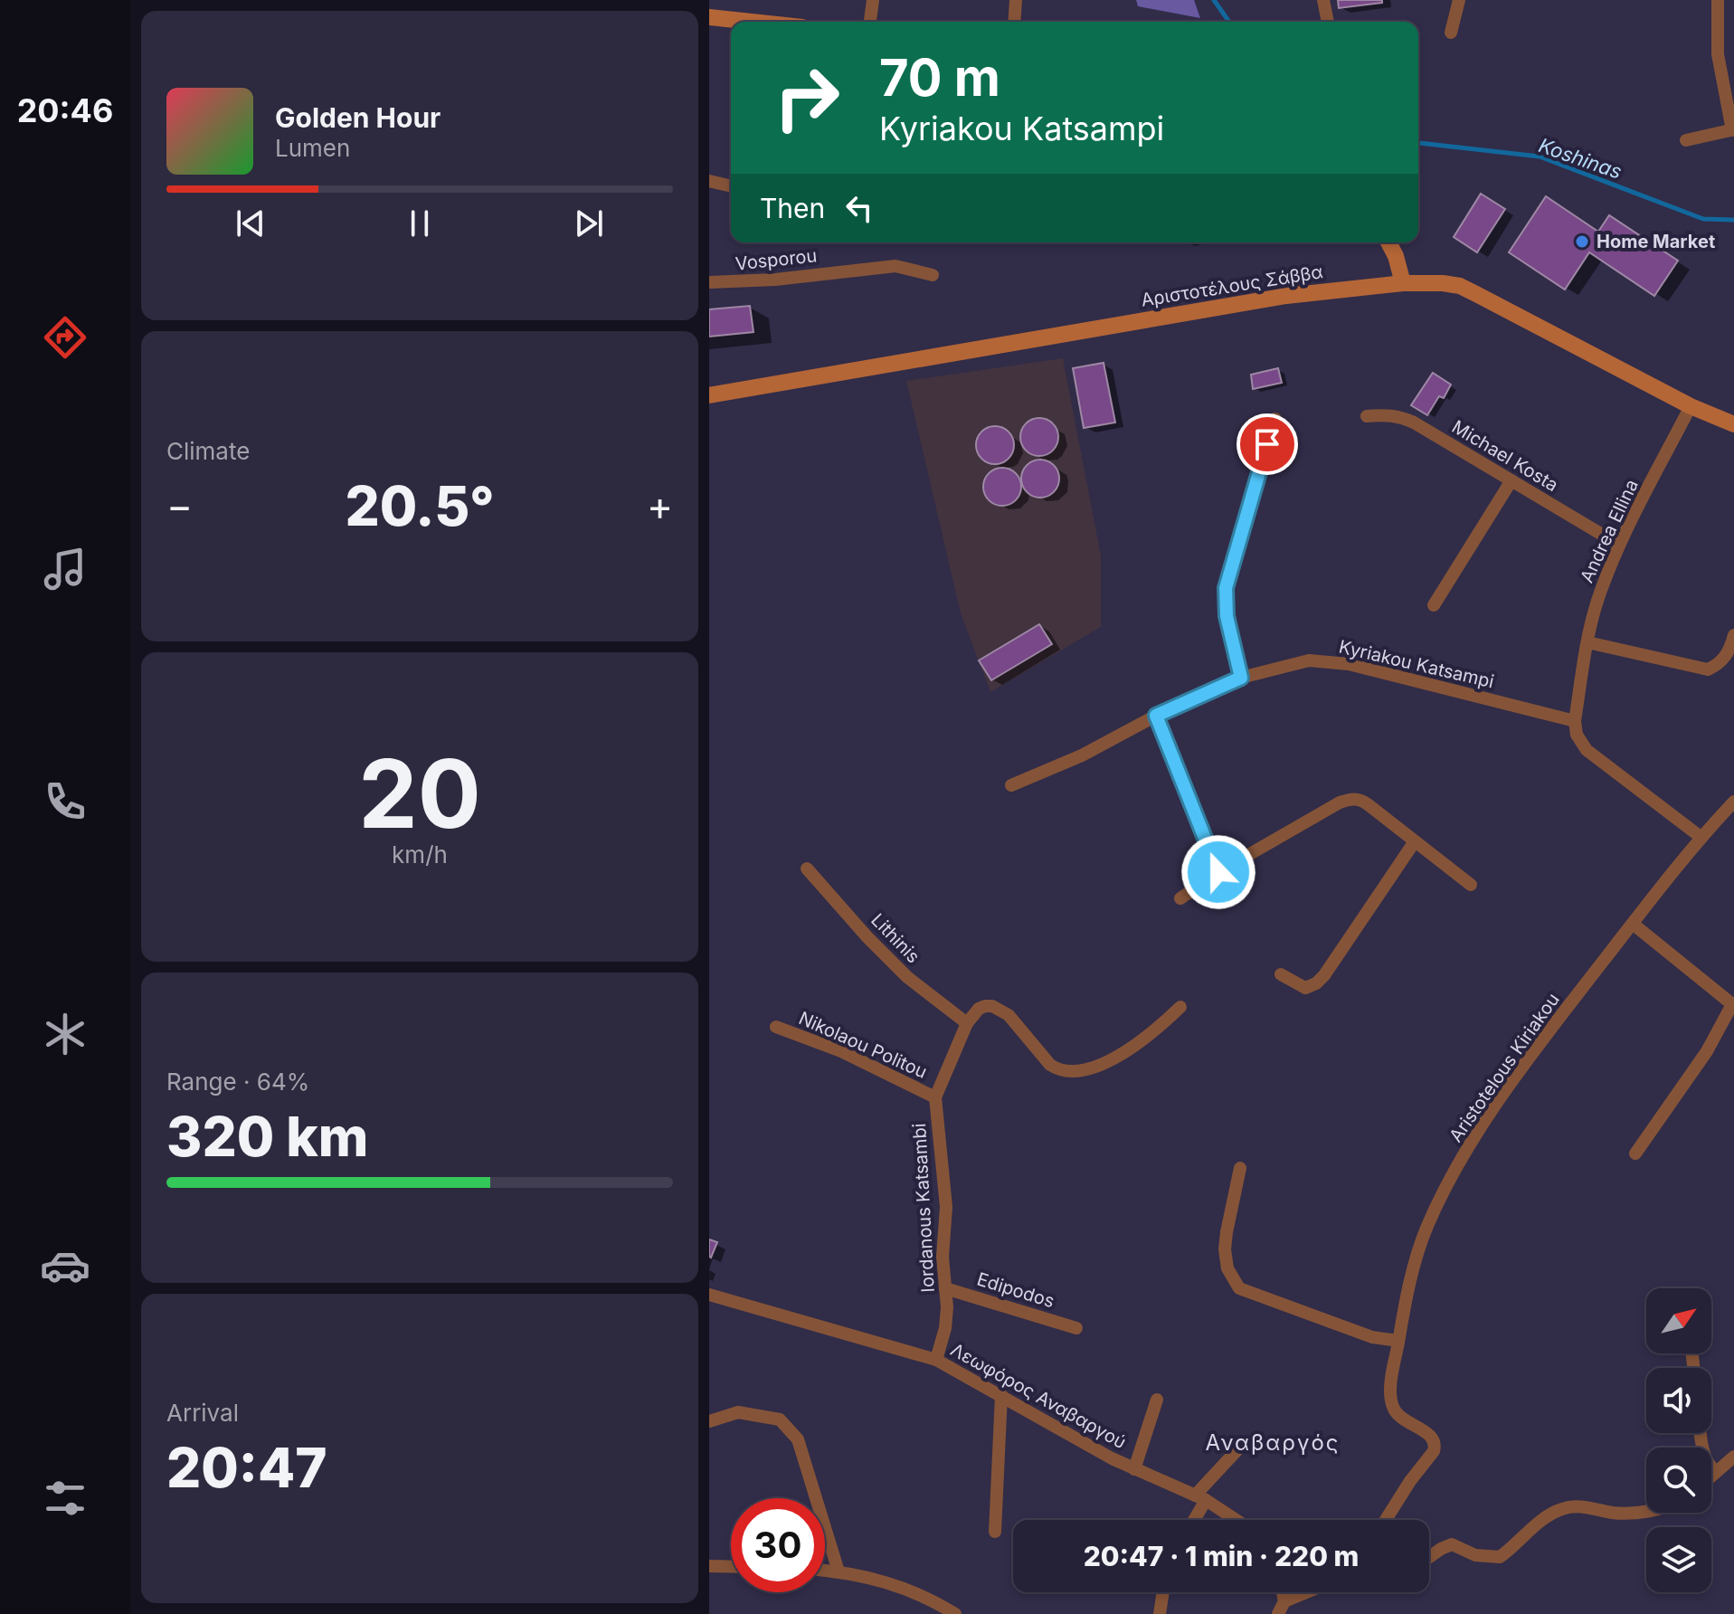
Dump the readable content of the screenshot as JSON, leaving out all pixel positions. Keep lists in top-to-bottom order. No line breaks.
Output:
{"streets":{"street":["Vosporou","Αριστοτέλους Σάββα","Michael Kosta","Andrea Ellina","Kyriakou Katsampi","Lithinis","Nikolaou Politou","Aristotelous Kiriakou","Iordanous Katsambi","Edipodos","Λεωφόρος Αναβαργού"]},"crossings":[["Αριστοτέλους Σάββα","Andrea Ellina"],["Michael Kosta","Andrea Ellina"],["Andrea Ellina","Kyriakou Katsampi"],["Lithinis","Iordanous Katsambi"],["Nikolaou Politou","Iordanous Katsambi"],["Iordanous Katsambi","Edipodos"],["Iordanous Katsambi","Λεωφόρος Αναβαργού"]],"districts":["Αναβαργός"],"water":["Koshinas"],"places":["Home Market"],"north":"top right","page":{"tabs":"20:46","turn":["70 m","Kyriakou Katsampi"],"song":["Golden Hour","Lumen"],"then":"Then","tile":["Climate",["20","km/h"],["Range · 64%","320 km"],["Arrival","20:47"]],"heat":["−","20.5°","+"],"limit":"30","trip":"20:47 · 1 min · 220 m"}}
